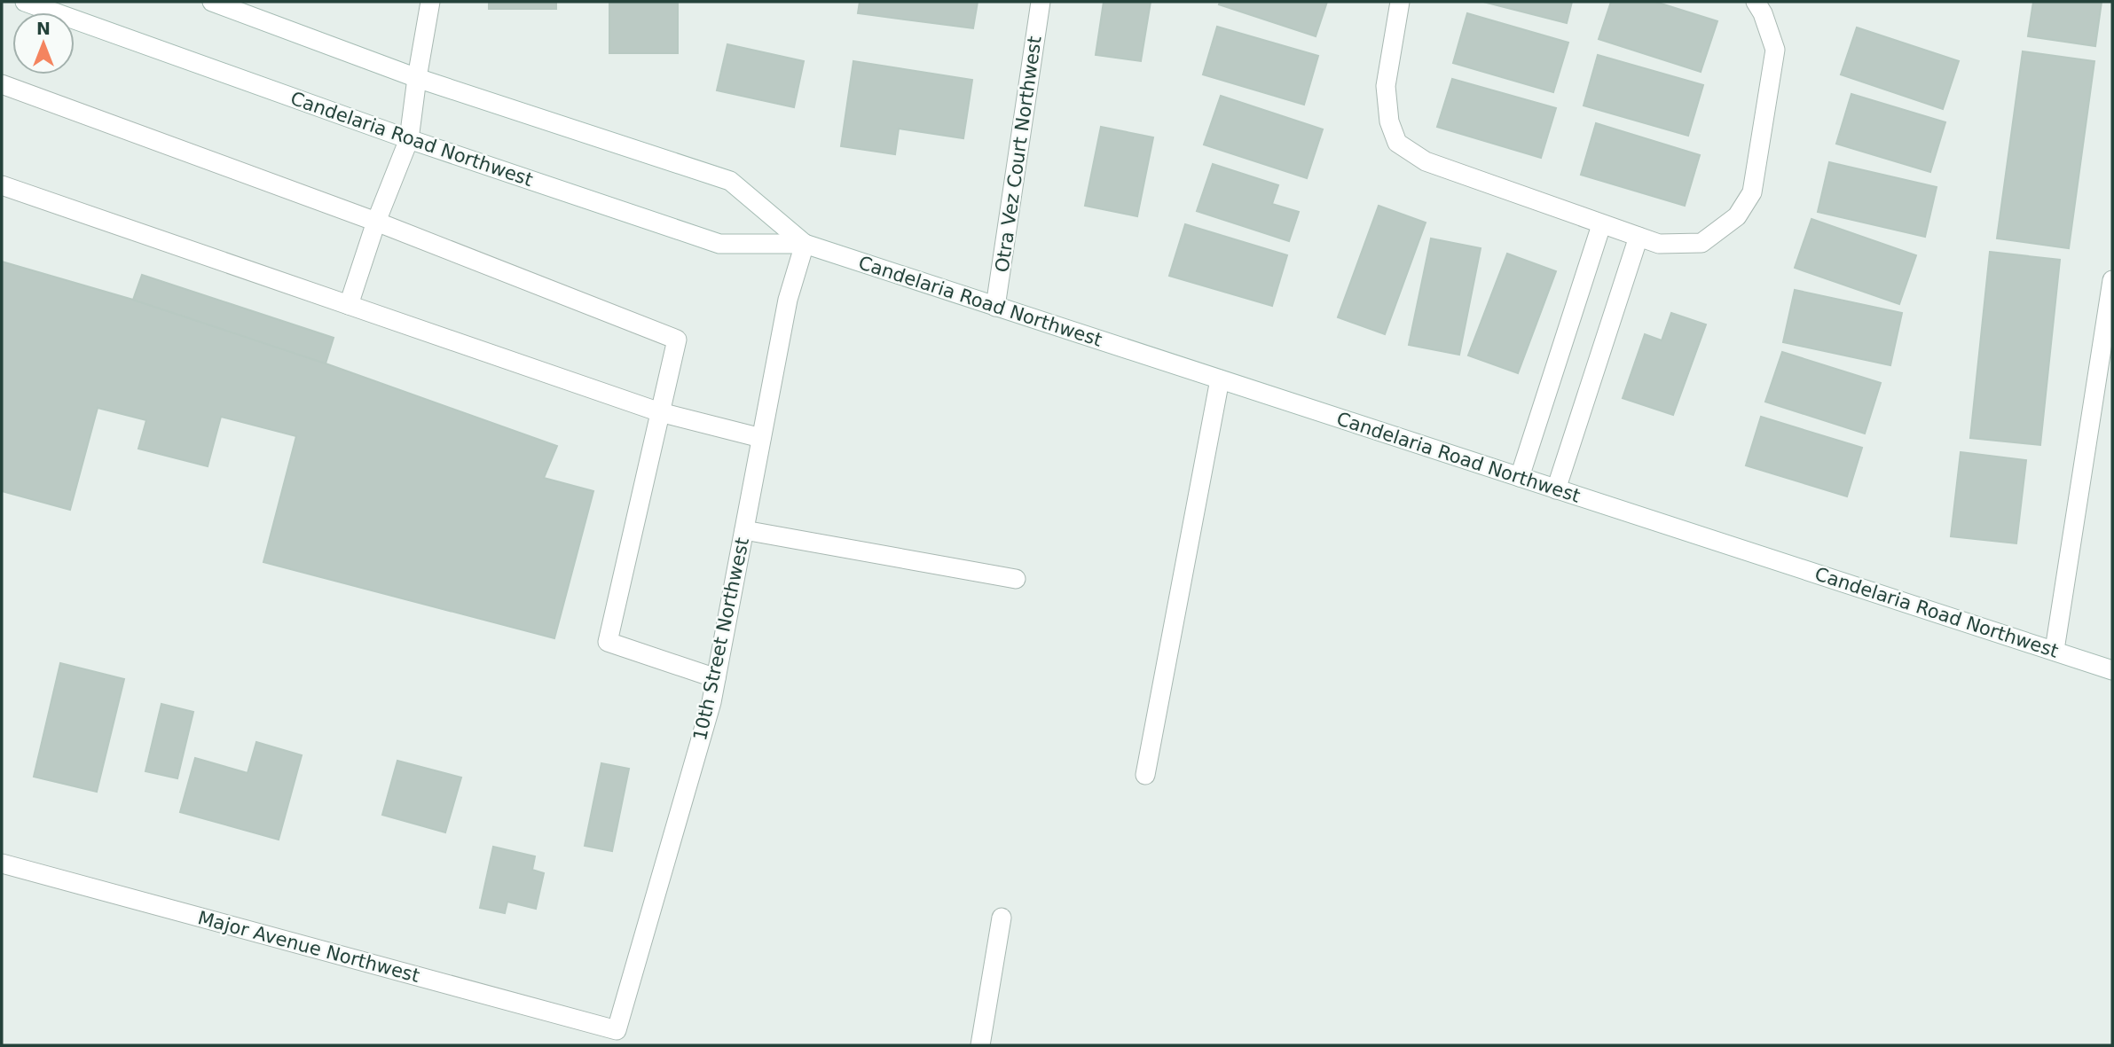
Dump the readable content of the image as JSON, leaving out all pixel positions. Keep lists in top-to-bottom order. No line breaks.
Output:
{"streets":{"street":["Candelaria Road Northwest","Otra Vez Court Northwest","10th Street Northwest","Major Avenue Northwest"]},"crossings":[["Candelaria Road Northwest","Otra Vez Court Northwest"],["Candelaria Road Northwest","10th Street Northwest"],["10th Street Northwest","Major Avenue Northwest"]],"north":"top"}
